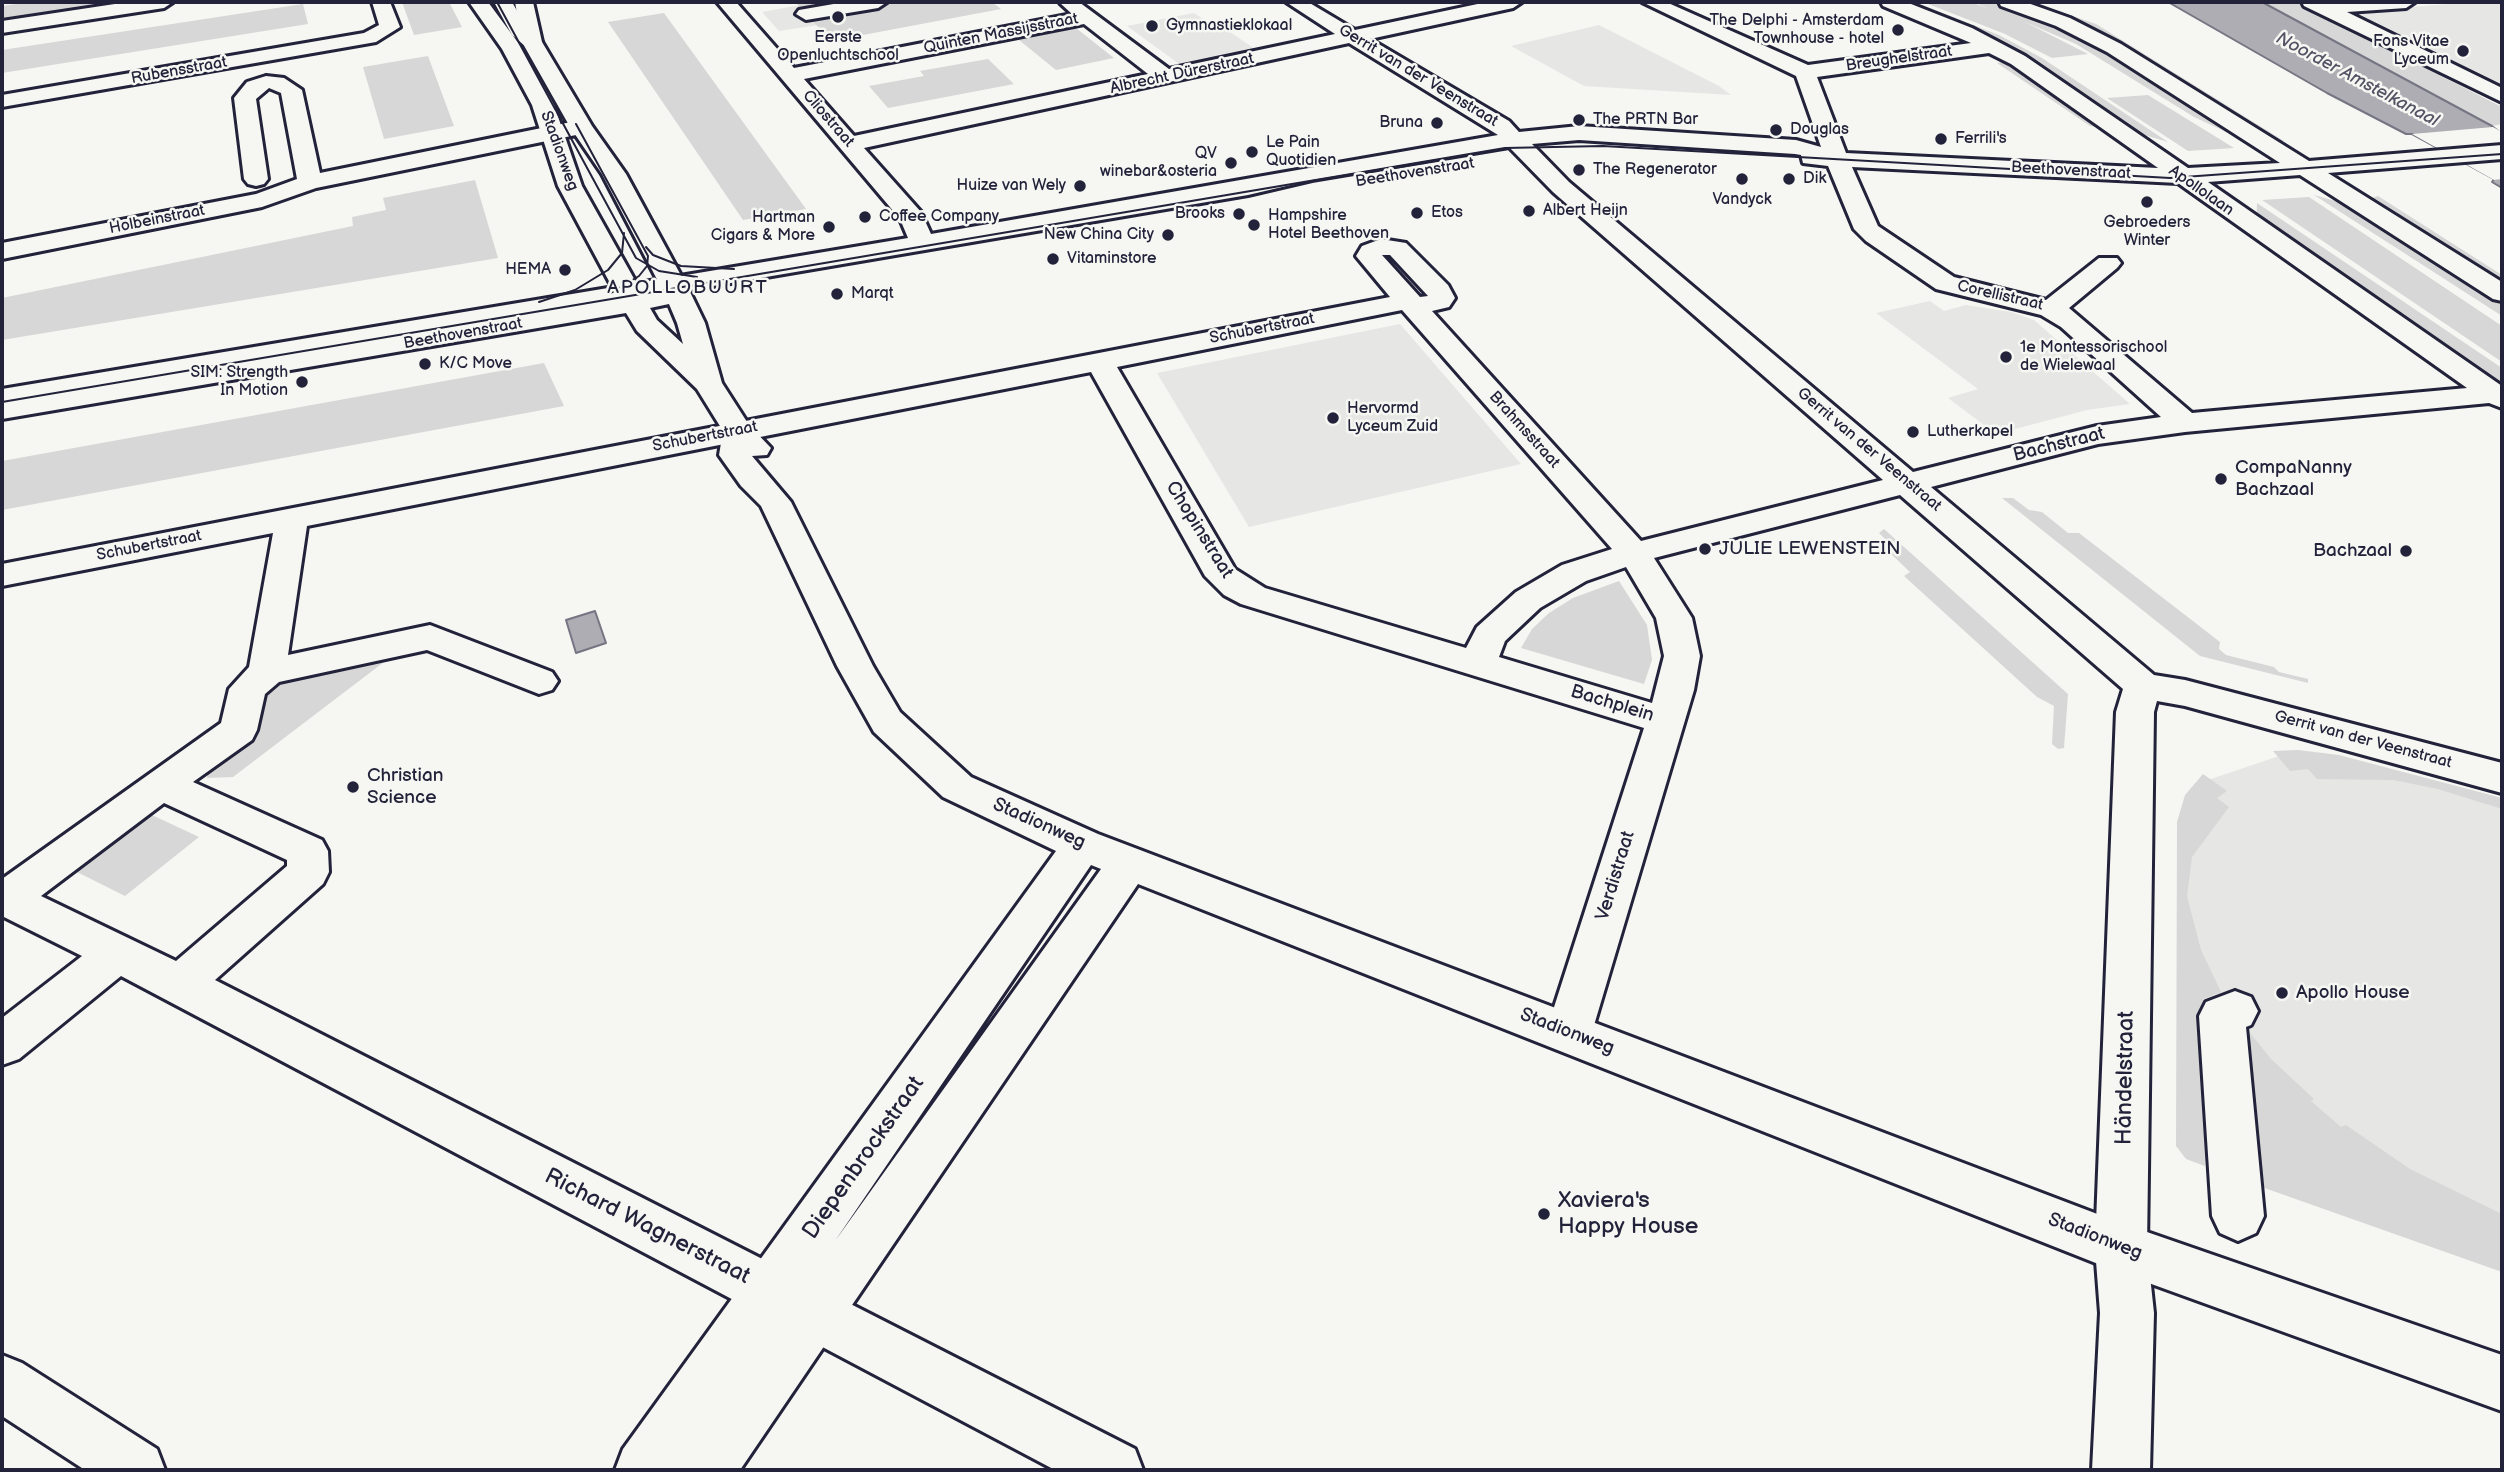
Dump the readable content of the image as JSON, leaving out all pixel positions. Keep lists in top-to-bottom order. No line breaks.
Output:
{"streets":{"street":["Quinten Massijsstraat","Breughelstraat","Rubensstraat","Albrecht Dürerstraat","Gerrit van der Veenstraat","Cliostraat","Stadionweg","Beethovenstraat","Apollolaan","Holbeinstraat","Corellistraat","Schubertstraat","Brahmsstraat","Bachstraat","Chopinstraat","Bachplein","Verdistraat","Händelstraat","Diepenbrockstraat","Richard Wagnerstraat"]},"crossings":[["Quinten Massijsstraat","Cliostraat"],["Breughelstraat","Apollolaan"],["Breughelstraat","Corellistraat"],["Albrecht Dürerstraat","Gerrit van der Veenstraat"],["Albrecht Dürerstraat","Cliostraat"],["Gerrit van der Veenstraat","Beethovenstraat"],["Gerrit van der Veenstraat","Bachstraat"],["Gerrit van der Veenstraat","Händelstraat"],["Cliostraat","Beethovenstraat"],["Stadionweg","Beethovenstraat"],["Stadionweg","Holbeinstraat"],["Stadionweg","Schubertstraat"],["Stadionweg","Verdistraat"],["Stadionweg","Händelstraat"],["Stadionweg","Diepenbrockstraat"],["Beethovenstraat","Apollolaan"],["Beethovenstraat","Corellistraat"],["Apollolaan","Bachstraat"],["Corellistraat","Bachstraat"],["Schubertstraat","Brahmsstraat"],["Schubertstraat","Chopinstraat"],["Brahmsstraat","Bachstraat"],["Brahmsstraat","Bachplein"],["Bachstraat","Bachplein"],["Chopinstraat","Bachplein"],["Bachplein","Verdistraat"],["Diepenbrockstraat","Richard Wagnerstraat"]],"districts":["APOLLOBUURT"],"water":["Noorder Amstelkanaal"],"places":["Eerste Openluchtschool","Gymnastieklokaal","The Delphi - Amsterdam Townhouse - hotel","Fons Vitae Lyceum","The PRTN Bar","Bruna","Douglas","Ferrili's","Le Pain Quotidien","QV winebar&osteria","The Regenerator","Vandyck","Dik","Huize van Wely","Gebroeders Winter","Albert Heijn","Etos","Brooks","Coffee Company","Hampshire Hotel Beethoven","Hartman Cigars & More","New China City","Vitaminstore","HEMA","Marqt","1e Montessorischool de Wielewaal","K/C Move","SIM: Strength In Motion","Hervormd Lyceum Zuid","Lutherkapel","CompaNanny Bachzaal","JULIE LEWENSTEIN","Bachzaal","Christian Science","Apollo House","Xaviera's Happy House"]}
